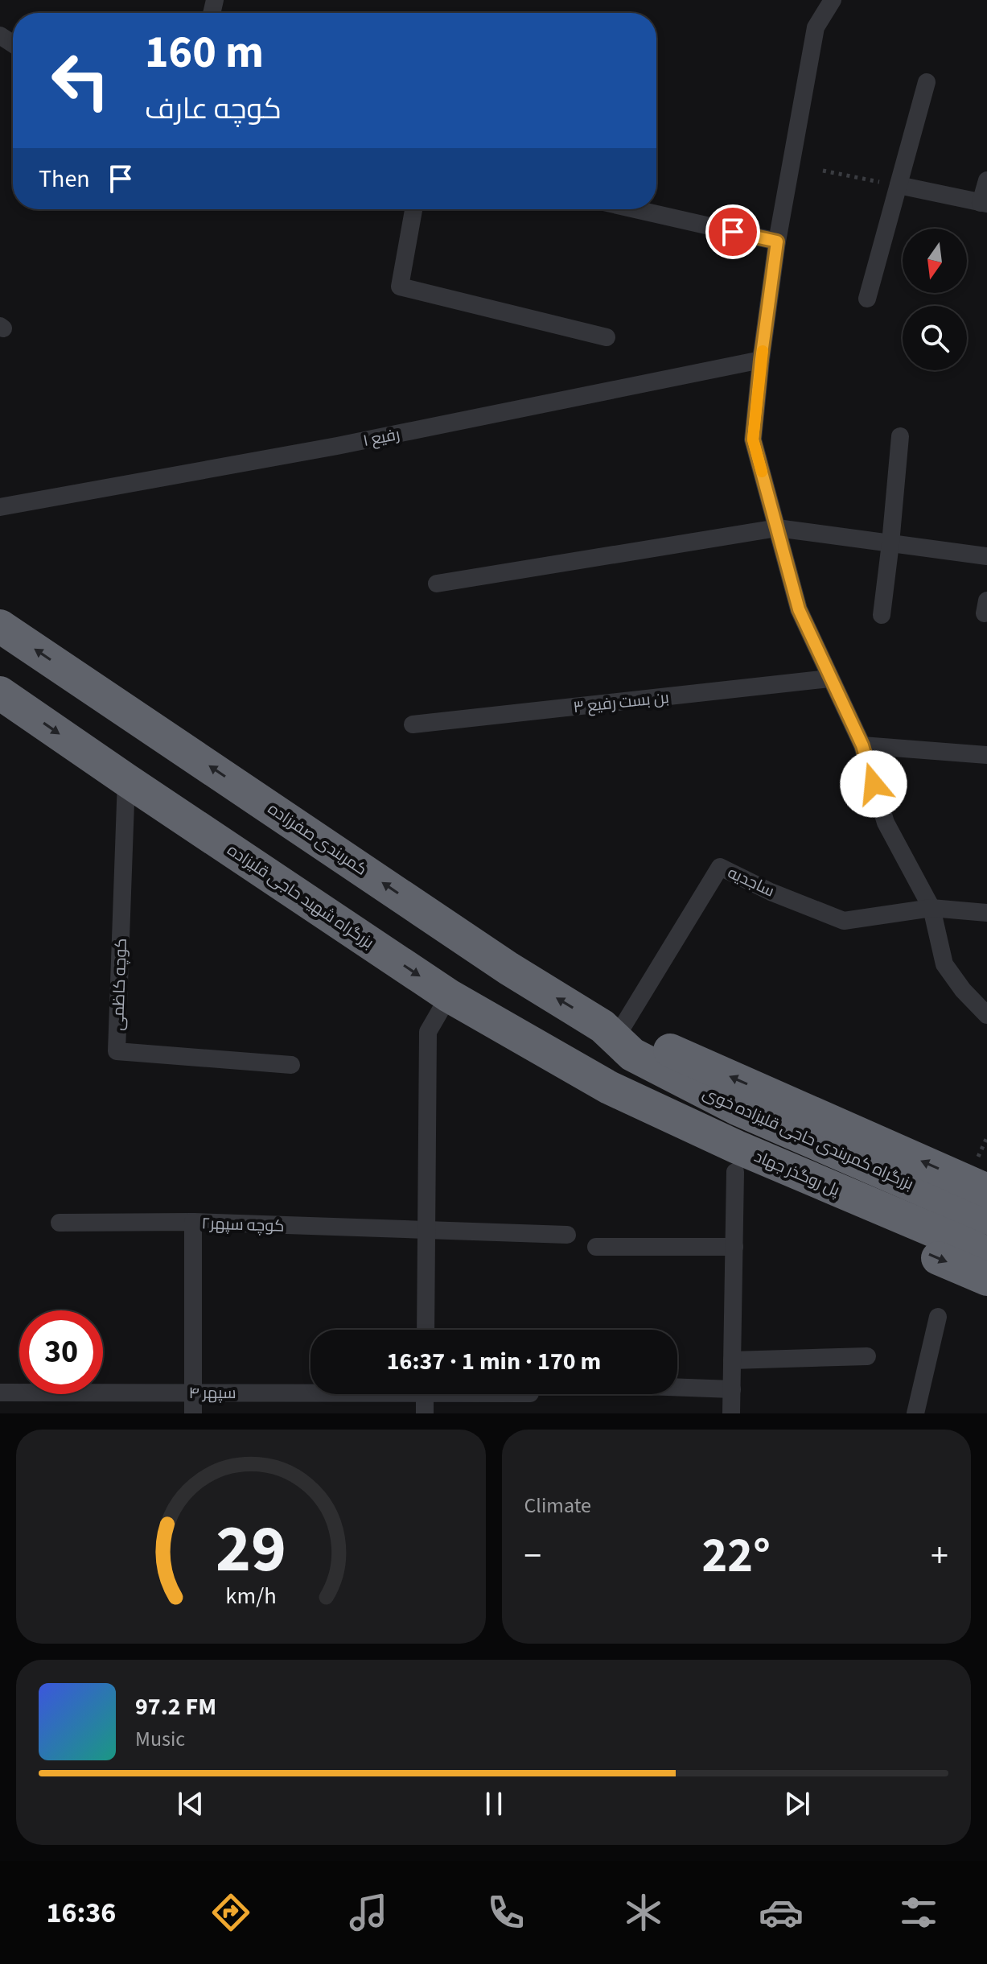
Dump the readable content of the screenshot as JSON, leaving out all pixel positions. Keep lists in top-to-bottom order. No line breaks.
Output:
{"streets":{"highway":["کمربندی صفرزاده","بزرگراه شهید حاجی قلیزاده","بزرگراه کمربندی حاجی قلیزاده خوی","پل روگذر جهاد"],"street":["رفیع ۱","بن بست رفیع ۳","ساجدیه","کوچه کاظمی","کوچه سپهر۲","سپهر ۴"]},"crossings":[["کمربندی صفرزاده","ساجدیه"],["کمربندی صفرزاده","بزرگراه کمربندی حاجی قلیزاده خوی"],["ساجدیه","بزرگراه کمربندی حاجی قلیزاده خوی"],["بزرگراه شهید حاجی قلیزاده","کوچه کاظمی"],["بزرگراه شهید حاجی قلیزاده","پل روگذر جهاد"]],"one_way":["کمربندی صفرزاده","بزرگراه شهید حاجی قلیزاده"],"north":"bottom","page":{"turn":["160 m","کوچه عارف"],"then":"Then","limit":"30","trip":"16:37 · 1 min · 170 m","tile":"Climate","heat":["−","22°","+"],"song":["97.2 FM","Music"],"tabs":"16:36","gauge":["29","km/h"]}}
